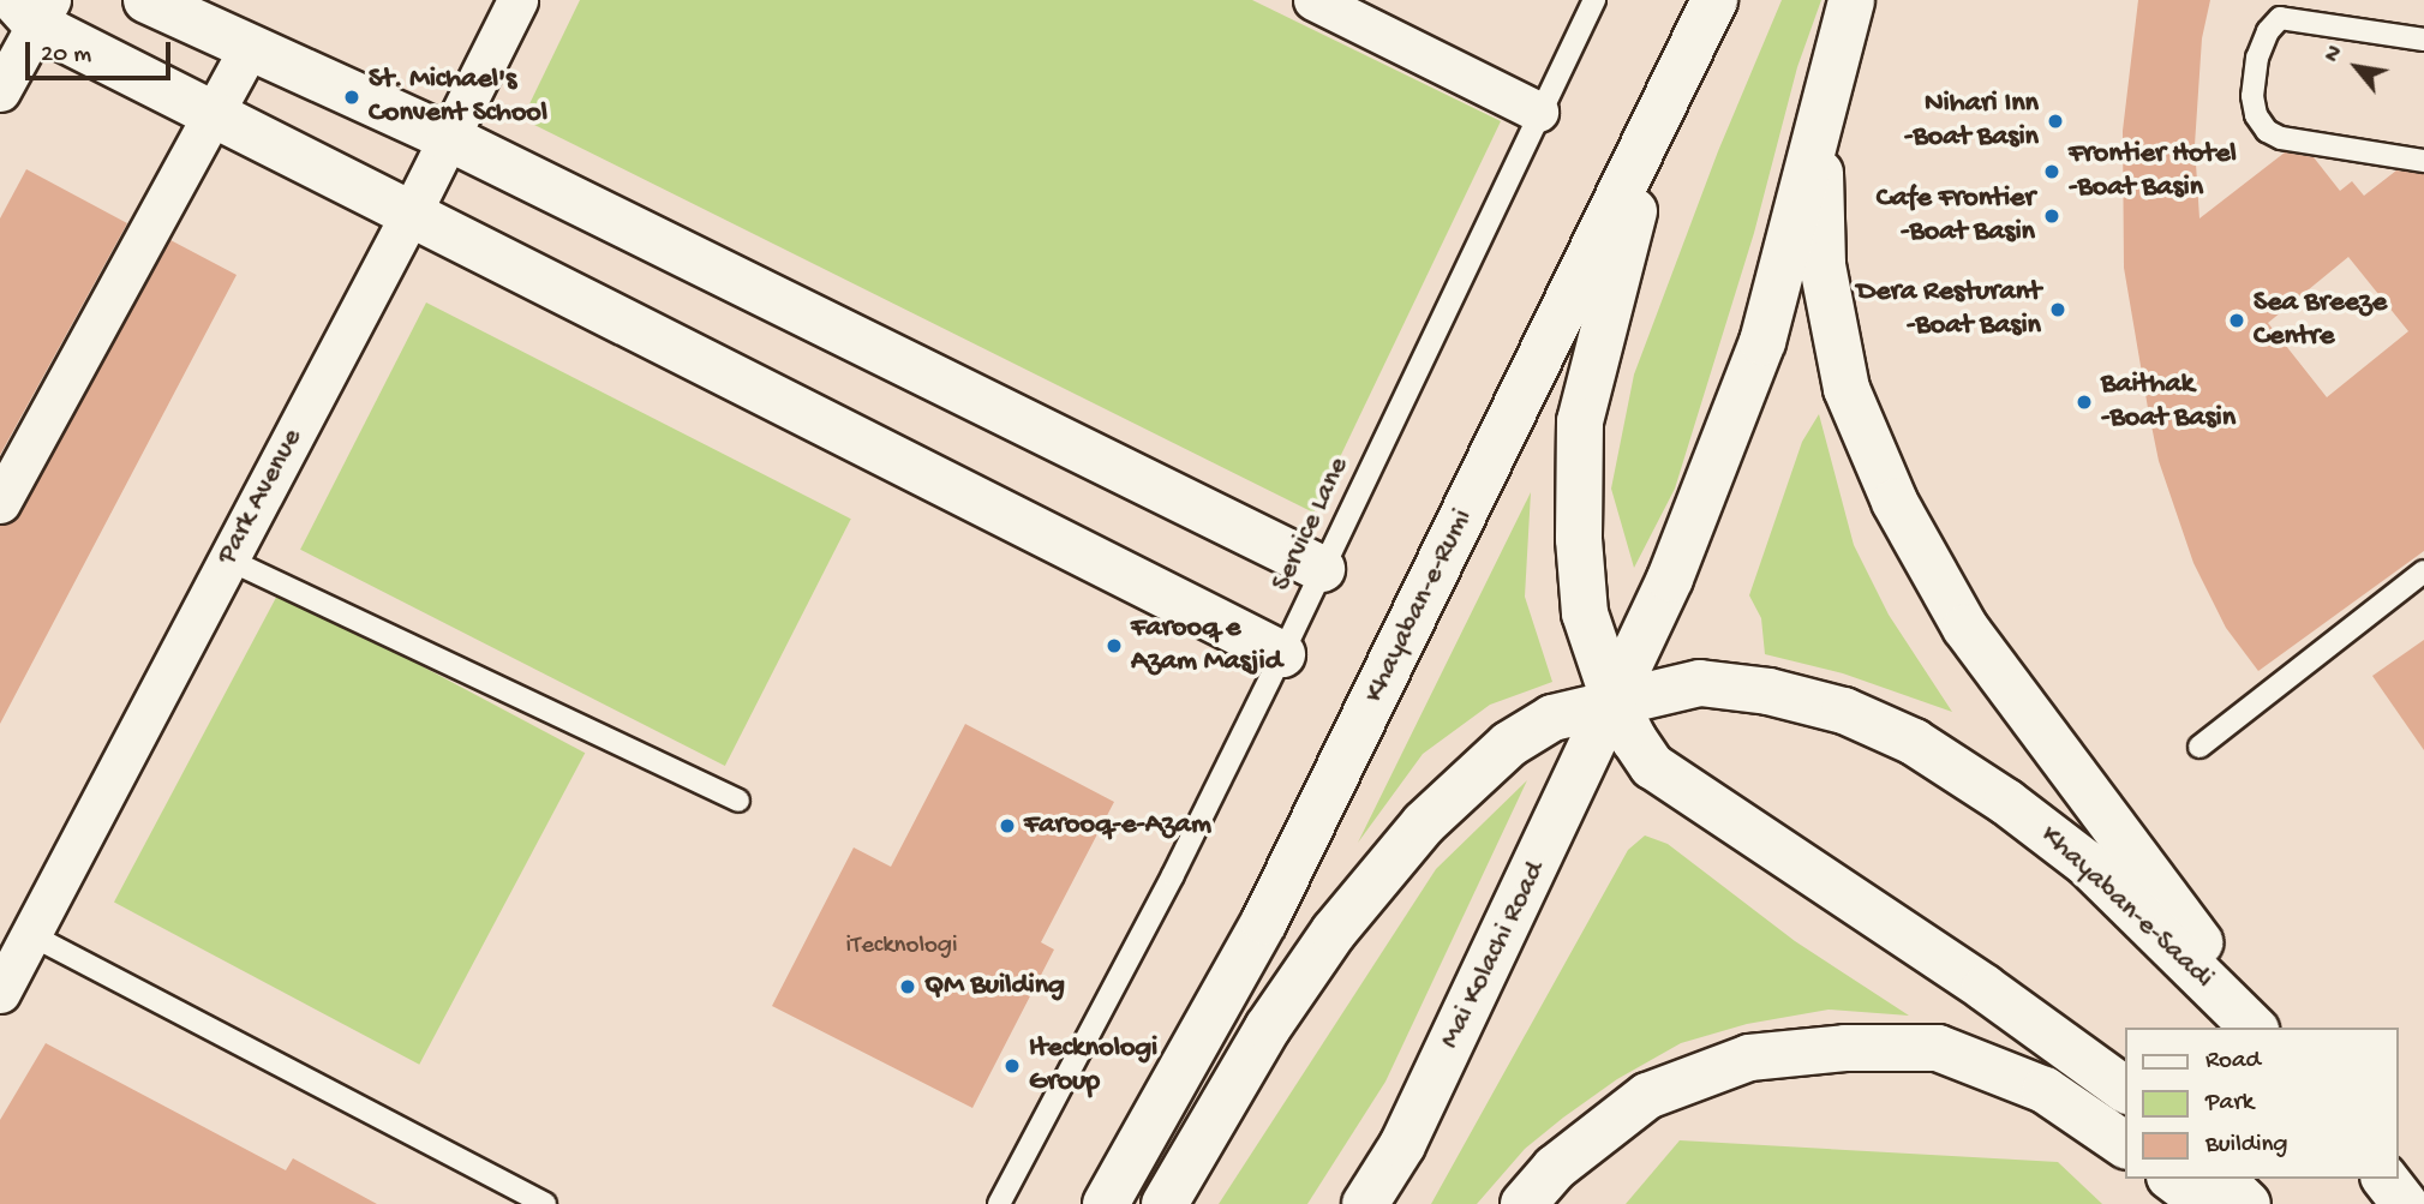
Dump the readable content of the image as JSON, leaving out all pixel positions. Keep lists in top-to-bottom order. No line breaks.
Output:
{"streets":{"main road":["Khayaban-e-Rumi","Khayaban-e-Saadi","Mai Kolachi Road"],"street":["Park Avenue"],"lane":["Service Lane"]},"crossings":[["Khayaban-e-Saadi","Mai Kolachi Road"]],"places":["St. Michael's Convent School","Nihari Inn -Boat Basin","Frontier Hotel -Boat Basin","Cafe Frontier -Boat Basin","Dera Resturant -Boat Basin","Sea Breeze Centre","Baithak -Boat Basin","Farooq e Azam Masjid","Farooq-e-Azam","QM Building","Itecknologi Group"],"house_numbers":["iTecknologi"],"legend":["Road","Park","Building"],"scale_bar":"20 m","north":"top left"}
